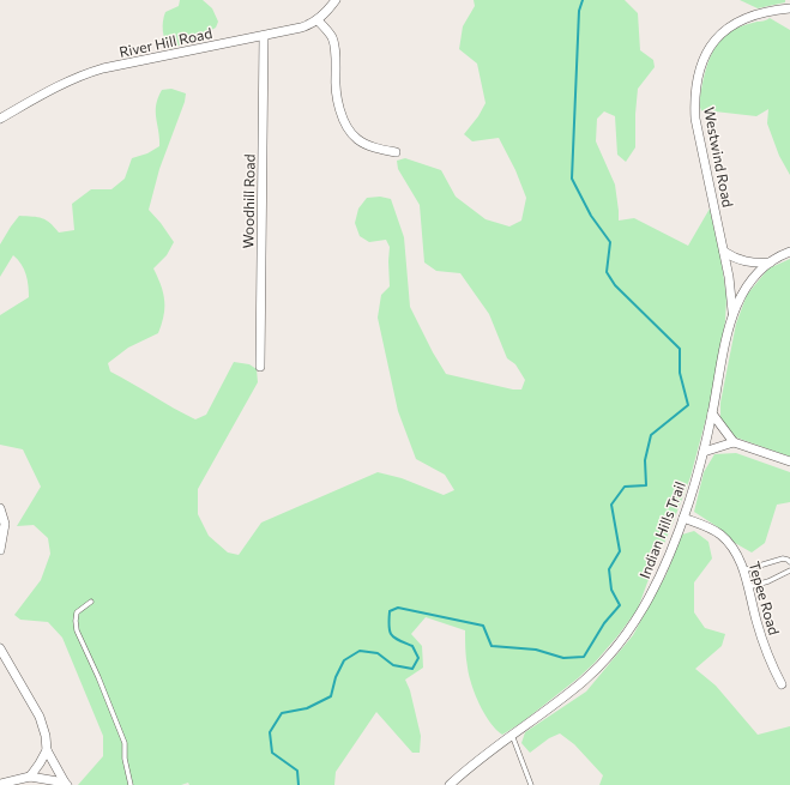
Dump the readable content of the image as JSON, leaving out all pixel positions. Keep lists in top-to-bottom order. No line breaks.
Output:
{"streets":{"street":["River Hill Road","Westwind Road","Woodhill Road","Indian Hills Trail","Tepee Road"]},"crossings":[["River Hill Road","Woodhill Road"],["Westwind Road","Indian Hills Trail"],["Indian Hills Trail","Tepee Road"]]}
